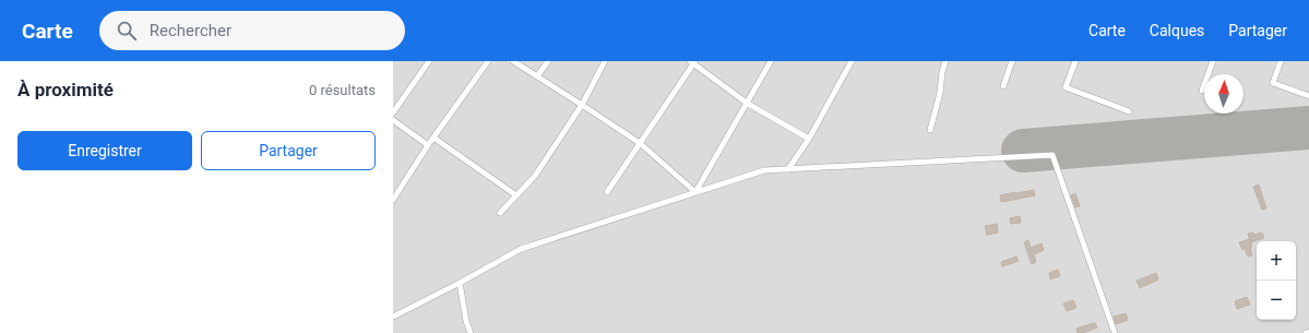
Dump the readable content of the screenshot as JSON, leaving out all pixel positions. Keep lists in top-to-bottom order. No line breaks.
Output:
{"north":"top","page":{"header":"Carte","search":"Rechercher","nav":["Carte","Calques","Partager"],"heading":["À proximité","0 résultats"],"buttons":["Enregistrer","Partager"],"map_buttons":["+","−"]}}
